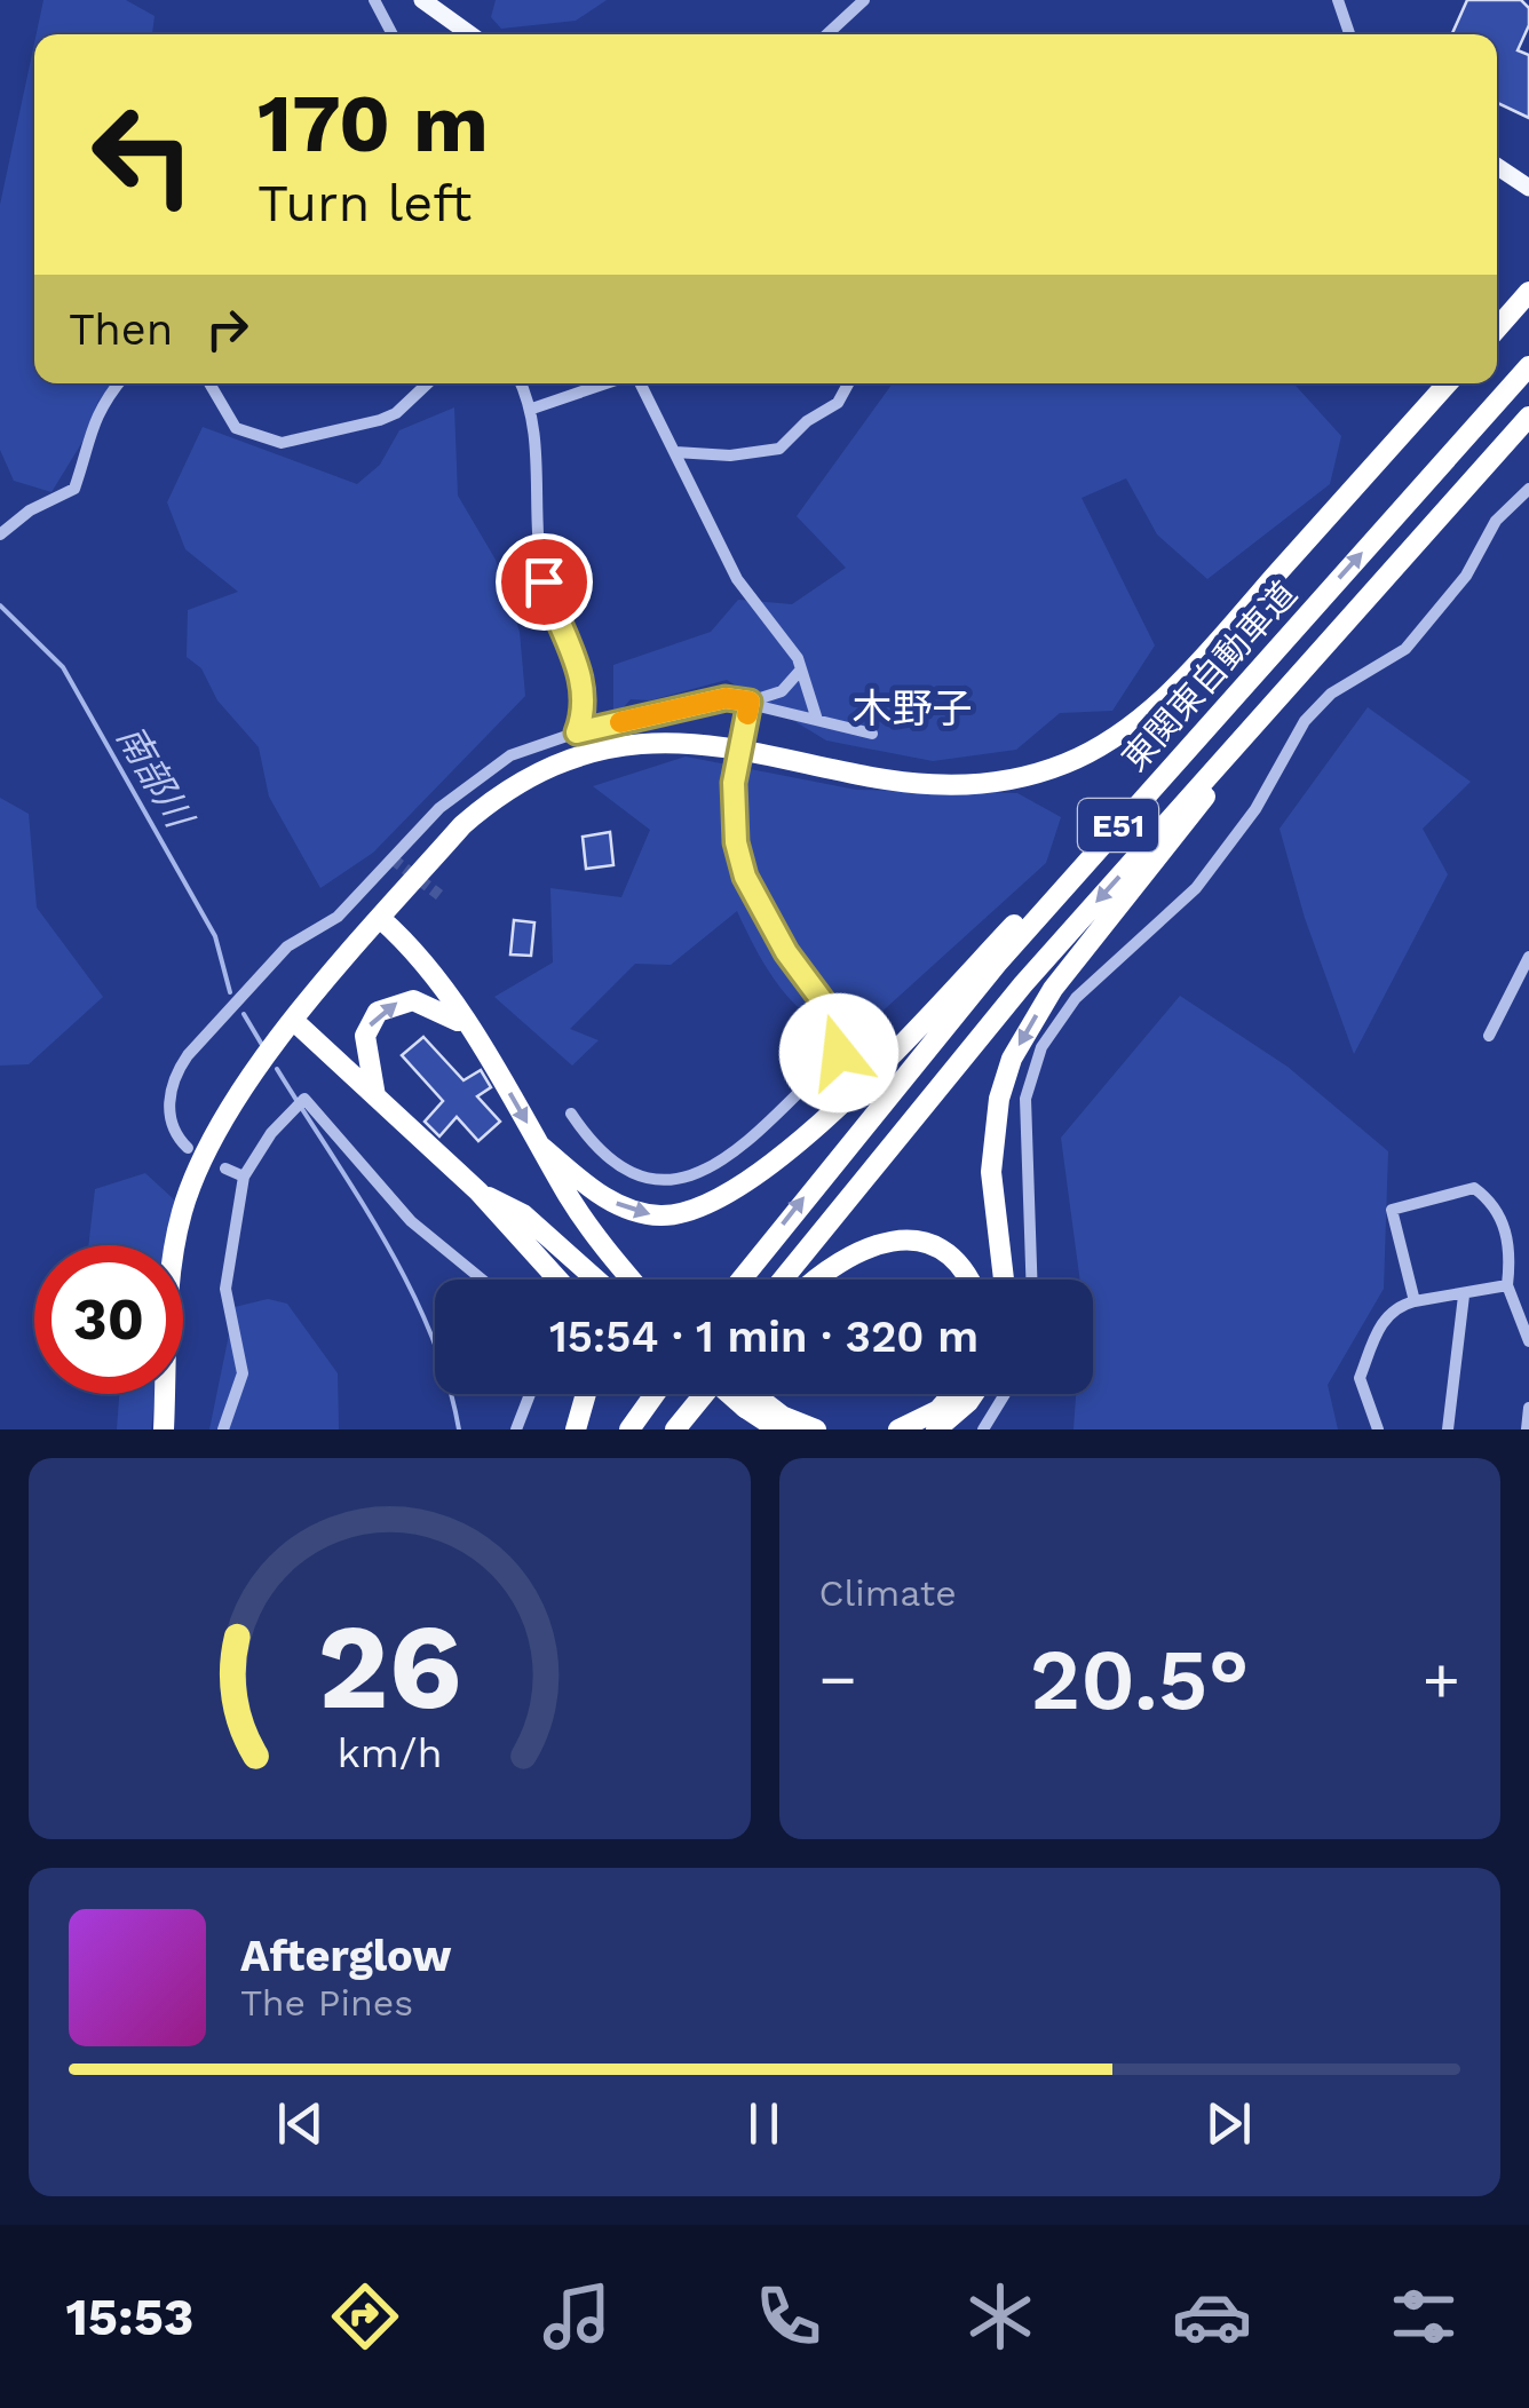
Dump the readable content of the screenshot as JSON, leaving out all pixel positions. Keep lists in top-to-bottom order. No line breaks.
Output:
{"streets":{"highway":["東関東自動車道","E51"]},"districts":["木野子"],"water":["南部川"],"page":{"turn":["170 m","Turn left"],"then":"Then","limit":"30","trip":"15:54 · 1 min · 320 m","tile":"Climate","heat":["−","20.5°","+"],"song":["Afterglow","The Pines"],"tabs":"15:53","gauge":["26","km/h"]}}
